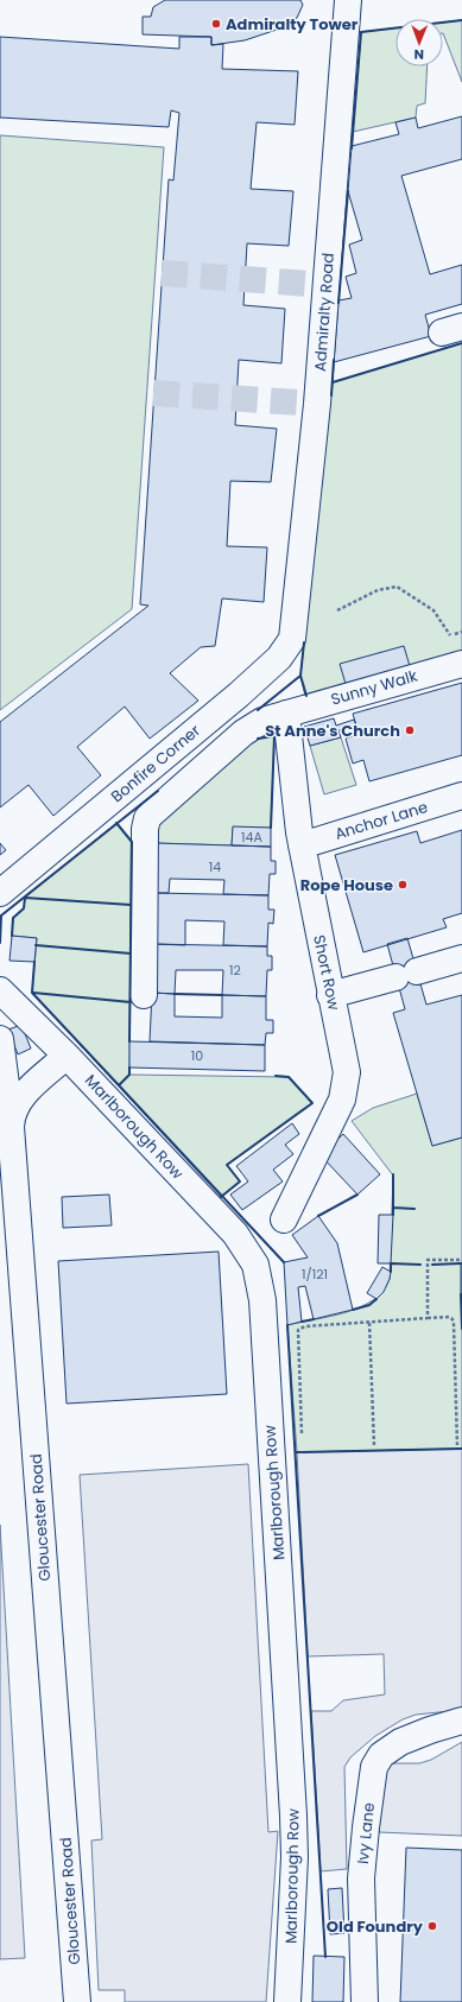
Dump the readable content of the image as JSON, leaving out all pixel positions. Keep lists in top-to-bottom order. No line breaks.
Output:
{"streets":{"street":["Admiralty Road","Sunny Walk","Bonfire Corner","Anchor Lane","Short Row","Marlborough Row","Gloucester Road","Ivy Lane"]},"crossings":[["Admiralty Road","Bonfire Corner"],["Sunny Walk","Short Row"],["Anchor Lane","Short Row"],["Marlborough Row","Gloucester Road"]],"places":["Admiralty Tower","St Anne's Church","Rope House","Old Foundry"],"house_numbers":["14A","14","12","10","1/121"],"north":"bottom"}
